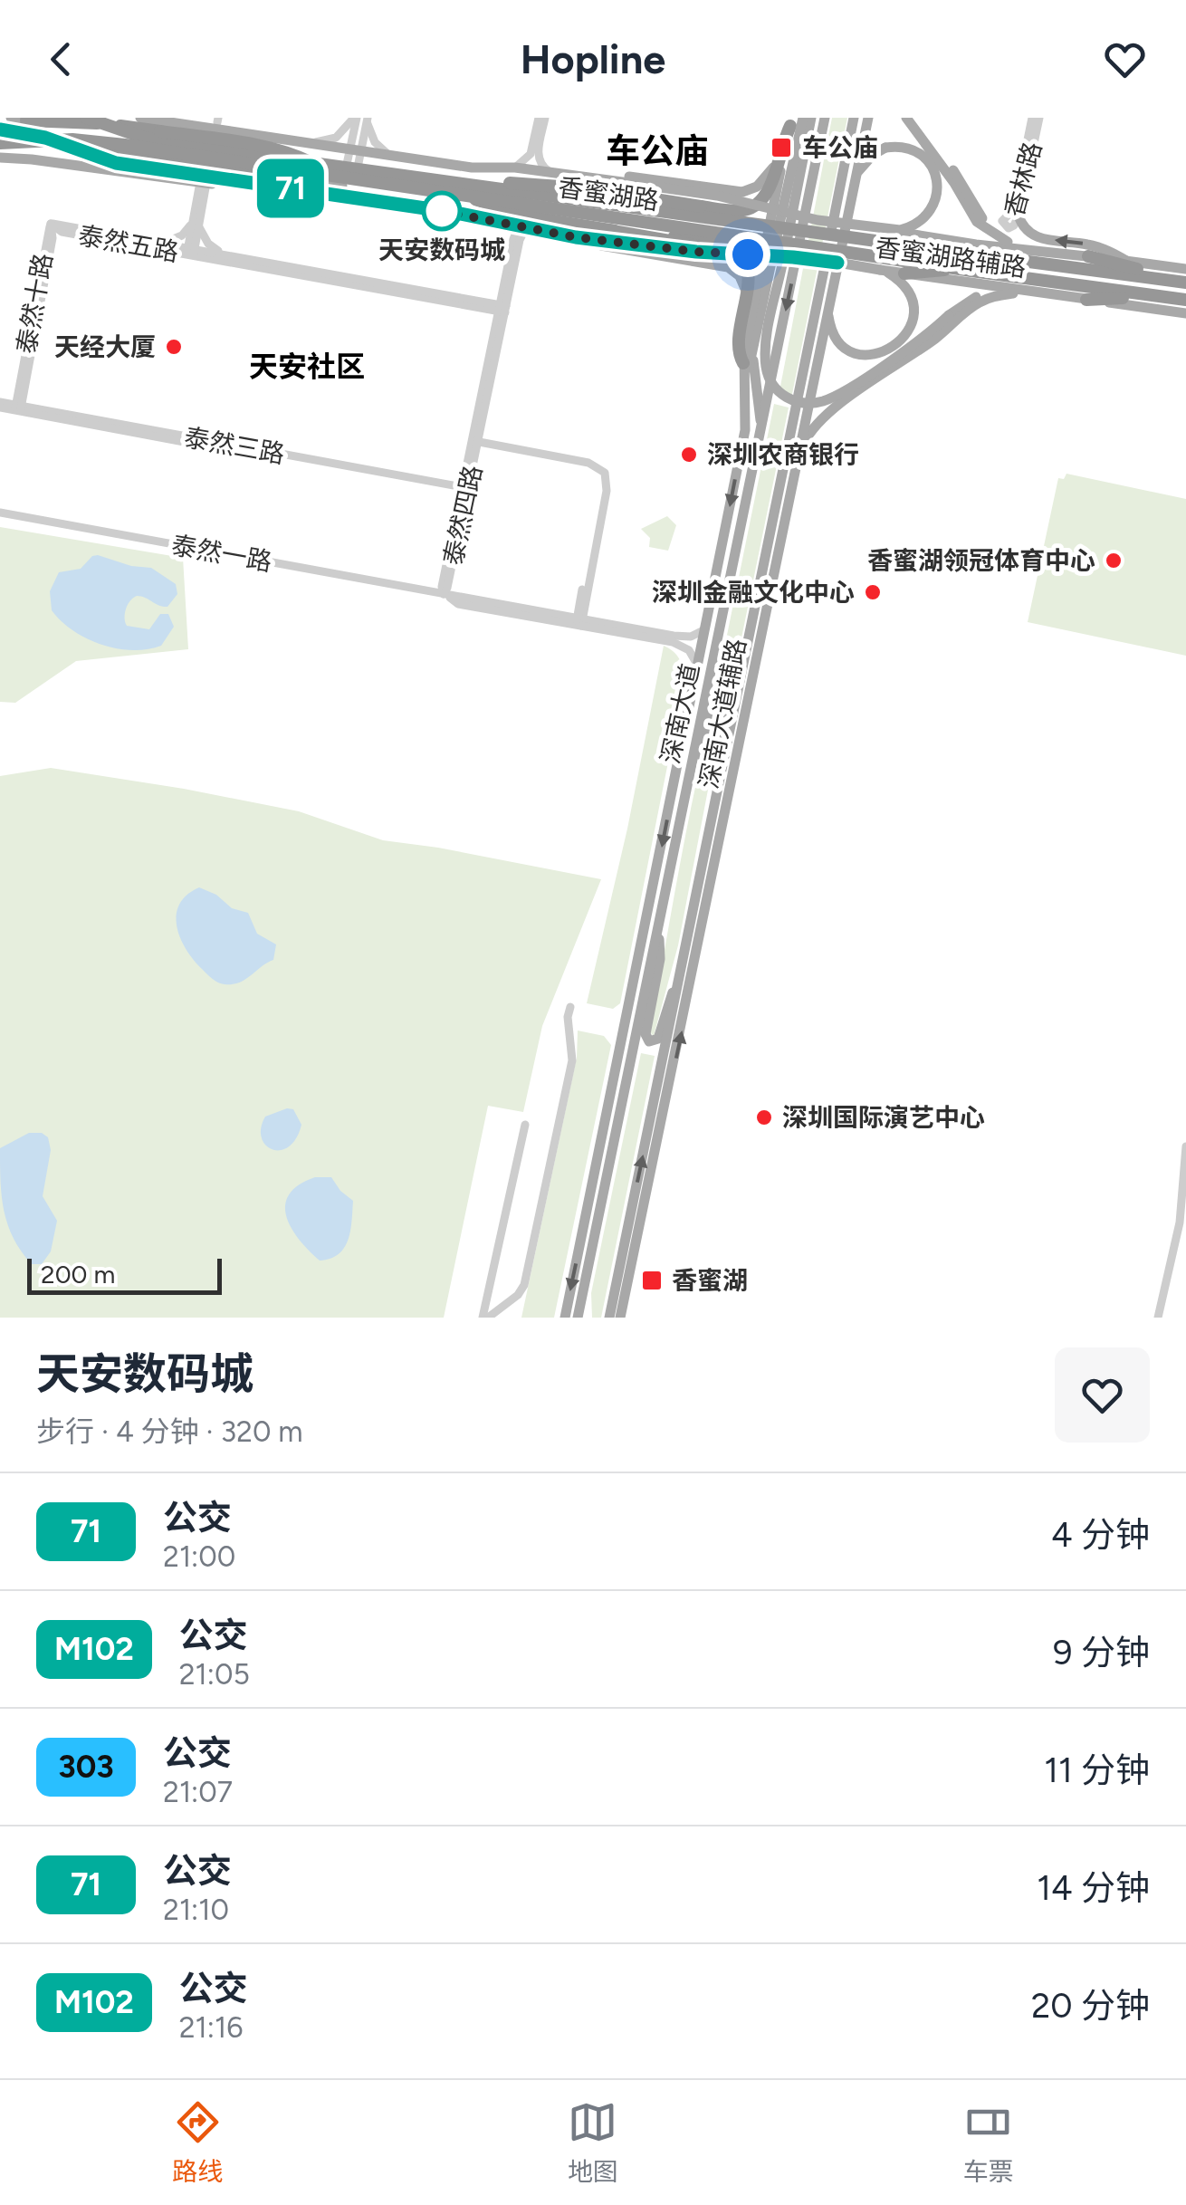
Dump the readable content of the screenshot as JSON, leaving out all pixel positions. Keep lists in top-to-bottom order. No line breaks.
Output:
{"streets":{"highway":["香蜜湖路"],"main road":["香蜜湖路辅路","深南大道","深南大道辅路"],"street":["香林路","泰然五路","泰然十路","泰然三路","泰然四路","泰然一路"]},"crossings":[["香蜜湖路","香蜜湖路辅路"],["泰然五路","泰然十路"],["泰然五路","泰然四路"],["香蜜湖路辅路","泰然四路"],["泰然十路","泰然三路"],["泰然三路","泰然四路"],["泰然四路","泰然一路"],["泰然一路","深南大道辅路"]],"districts":["车公庙","天安社区"],"places":{"transit":["车公庙","香蜜湖"],"other":["天安数码城","天经大厦","深圳农商银行","香蜜湖领冠体育中心","深圳金融文化中心","深圳国际演艺中心"]},"lines":["bus line 71"],"scale_bar":"200 m","page":{"header":"Hopline","on_map":"71","scale":"200 m","heading":["天安数码城","步行 · 4 分钟 · 320 m"],"list":[{"mark":"71","name":"公交","note":"21:00","value":"4 分钟"},{"mark":"M102","name":"公交","note":"21:05","value":"9 分钟"},{"mark":"303","name":"公交","note":"21:07","value":"11 分钟"},{"mark":"71","name":"公交","note":"21:10","value":"14 分钟"},{"mark":"M102","name":"公交","note":"21:16","value":"20 分钟"}],"tabs":["路线","地图","车票"]}}
